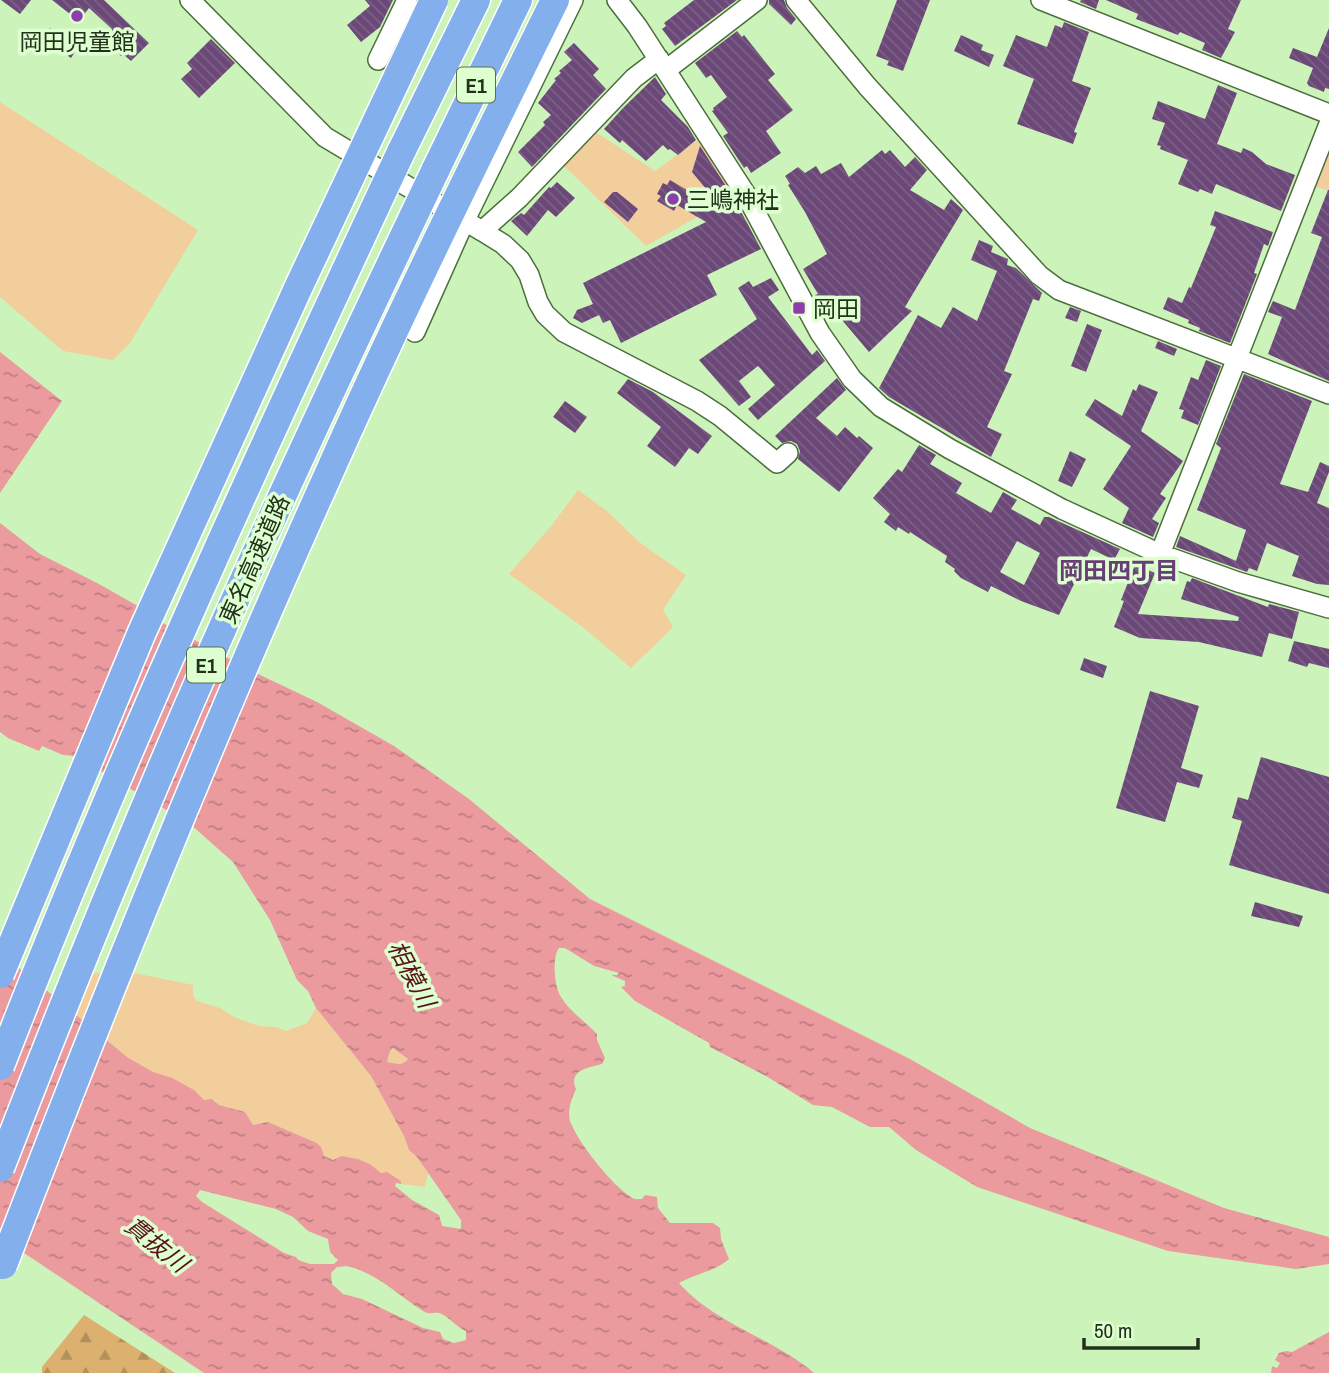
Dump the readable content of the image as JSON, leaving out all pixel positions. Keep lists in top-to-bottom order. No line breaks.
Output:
{"streets":{"highway":["E1","東名高速道路"]},"districts":["岡田四丁目"],"water":["相模川","貫抜川"],"places":{"other":["岡田児童館","三嶋神社"],"transit":["岡田"]},"scale_bar":"50 m"}
